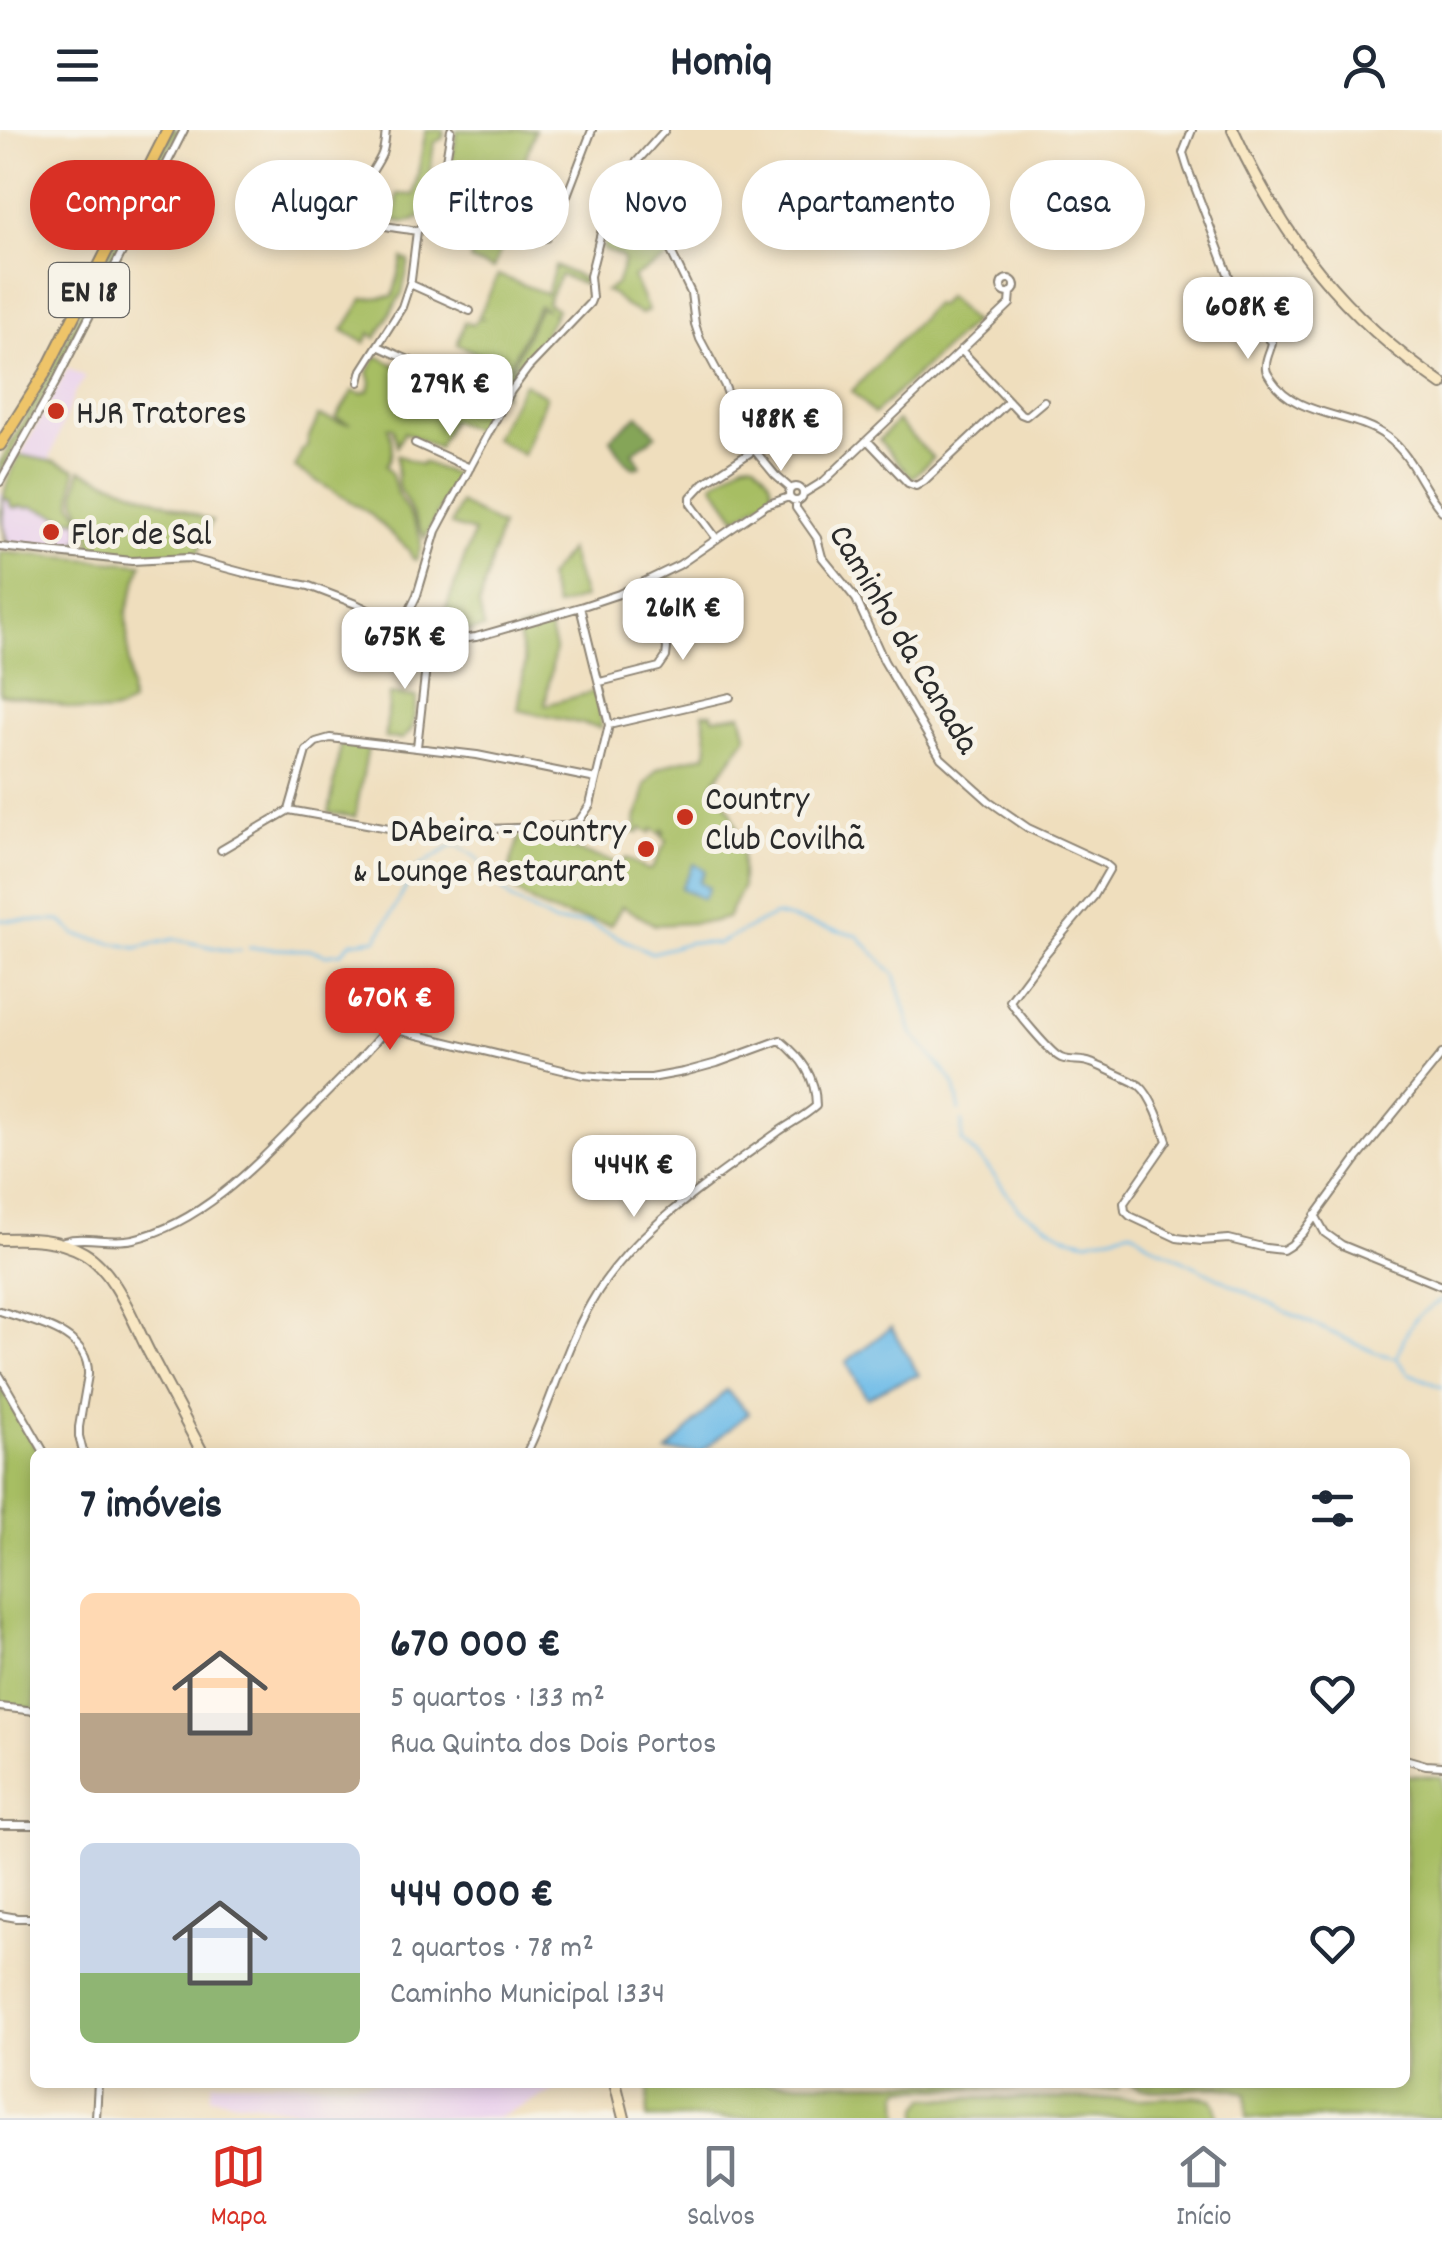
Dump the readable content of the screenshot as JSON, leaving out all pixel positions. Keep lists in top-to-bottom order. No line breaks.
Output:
{"streets":{"main road":["EN 18"],"street":["Caminho da Canada"]},"places":["HJR Tratores","Flor de Sal","Country Club Covilhã","DAbeira - Country & Lounge Restaurant"],"page":{"header":"Homiq","chip":["Comprar","Alugar","Filtros","Novo","Apartamento","Casa"],"price":["608K €","279K €","488K €","261K €","675K €","670K €","444K €"],"heading":"7 imóveis","list":[{"name":"670 000 €","note":"5 quartos · 133 m² · Rua Quinta dos Dois Portos"},{"name":"444 000 €","note":"2 quartos · 78 m² · Caminho Municipal 1334"}],"tabs":["Mapa","Salvos","Início"]}}
